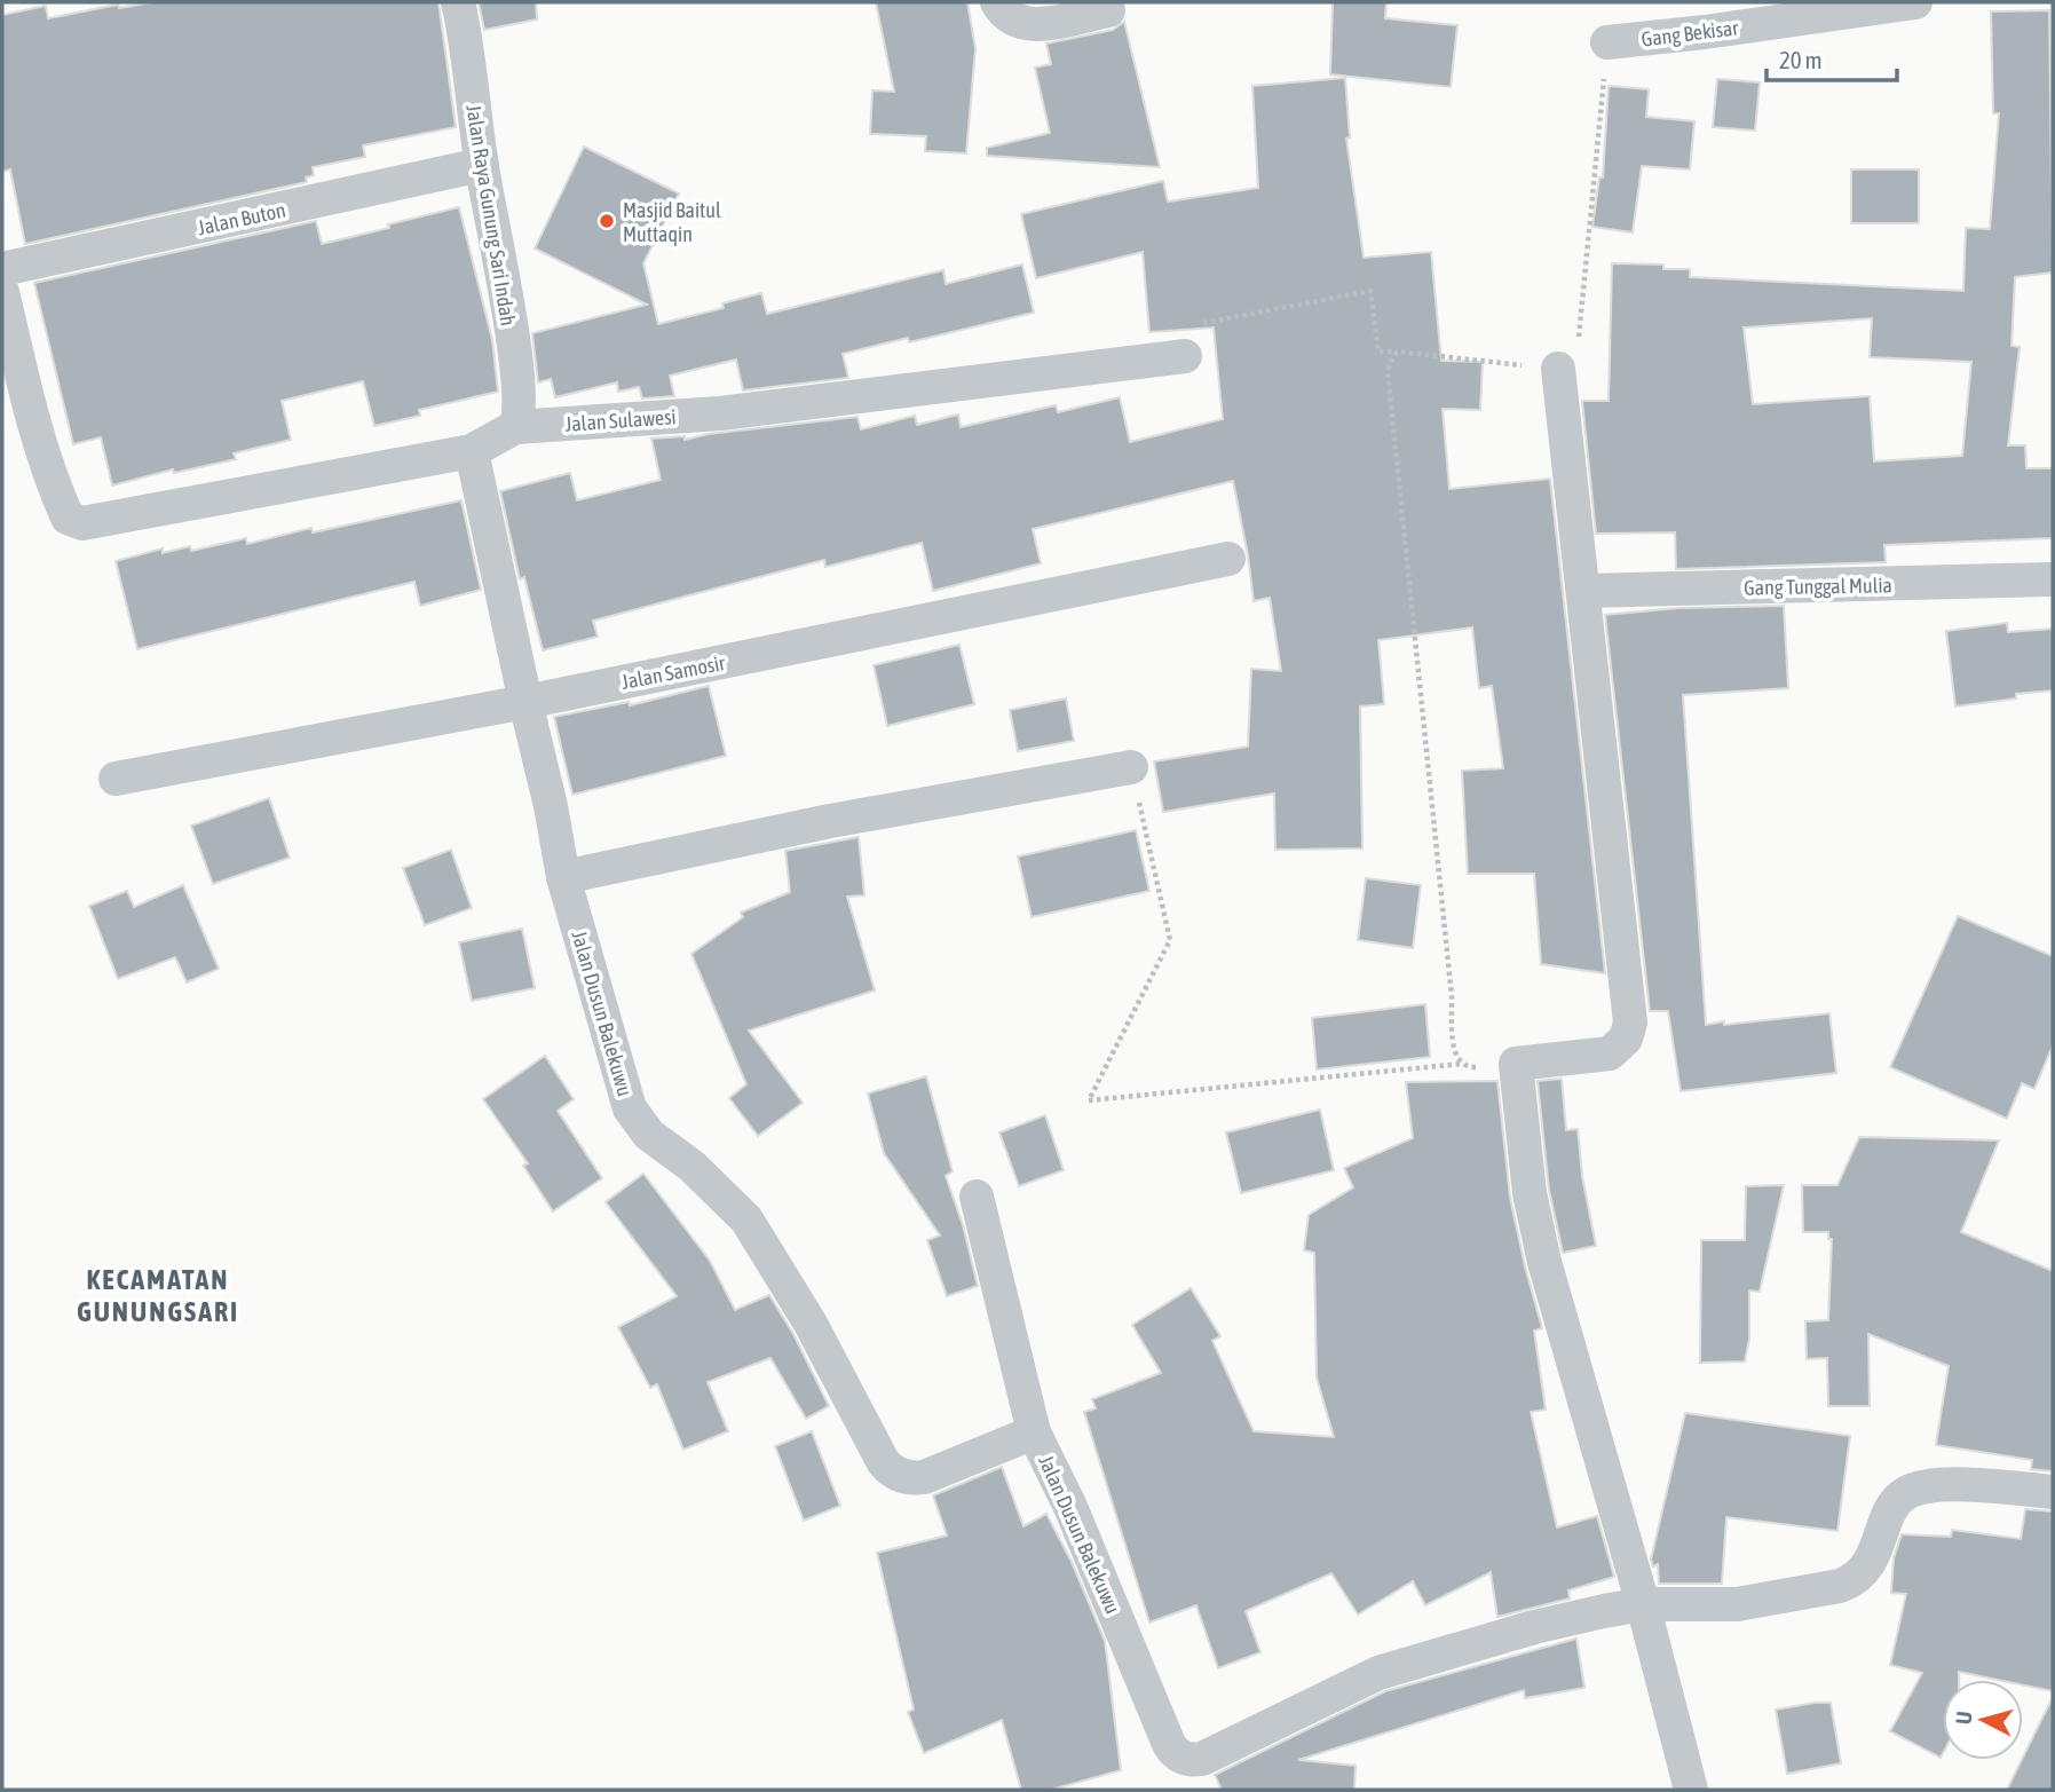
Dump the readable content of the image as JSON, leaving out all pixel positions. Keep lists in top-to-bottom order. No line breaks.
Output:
{"streets":{"street":["Gang Bekisar","Jalan Raya Gunung Sari Indah","Jalan Buton","Jalan Sulawesi","Gang Tunggal Mulia","Jalan Samosir","Jalan Dusun Balekuwu"]},"crossings":[["Jalan Raya Gunung Sari Indah","Jalan Buton"],["Jalan Raya Gunung Sari Indah","Jalan Sulawesi"],["Jalan Sulawesi","Jalan Dusun Balekuwu"],["Jalan Samosir","Jalan Dusun Balekuwu"]],"districts":["KECAMATAN GUNUNGSARI"],"places":["Masjid Baitul Muttaqin"],"scale_bar":"20 m","north":"left"}
